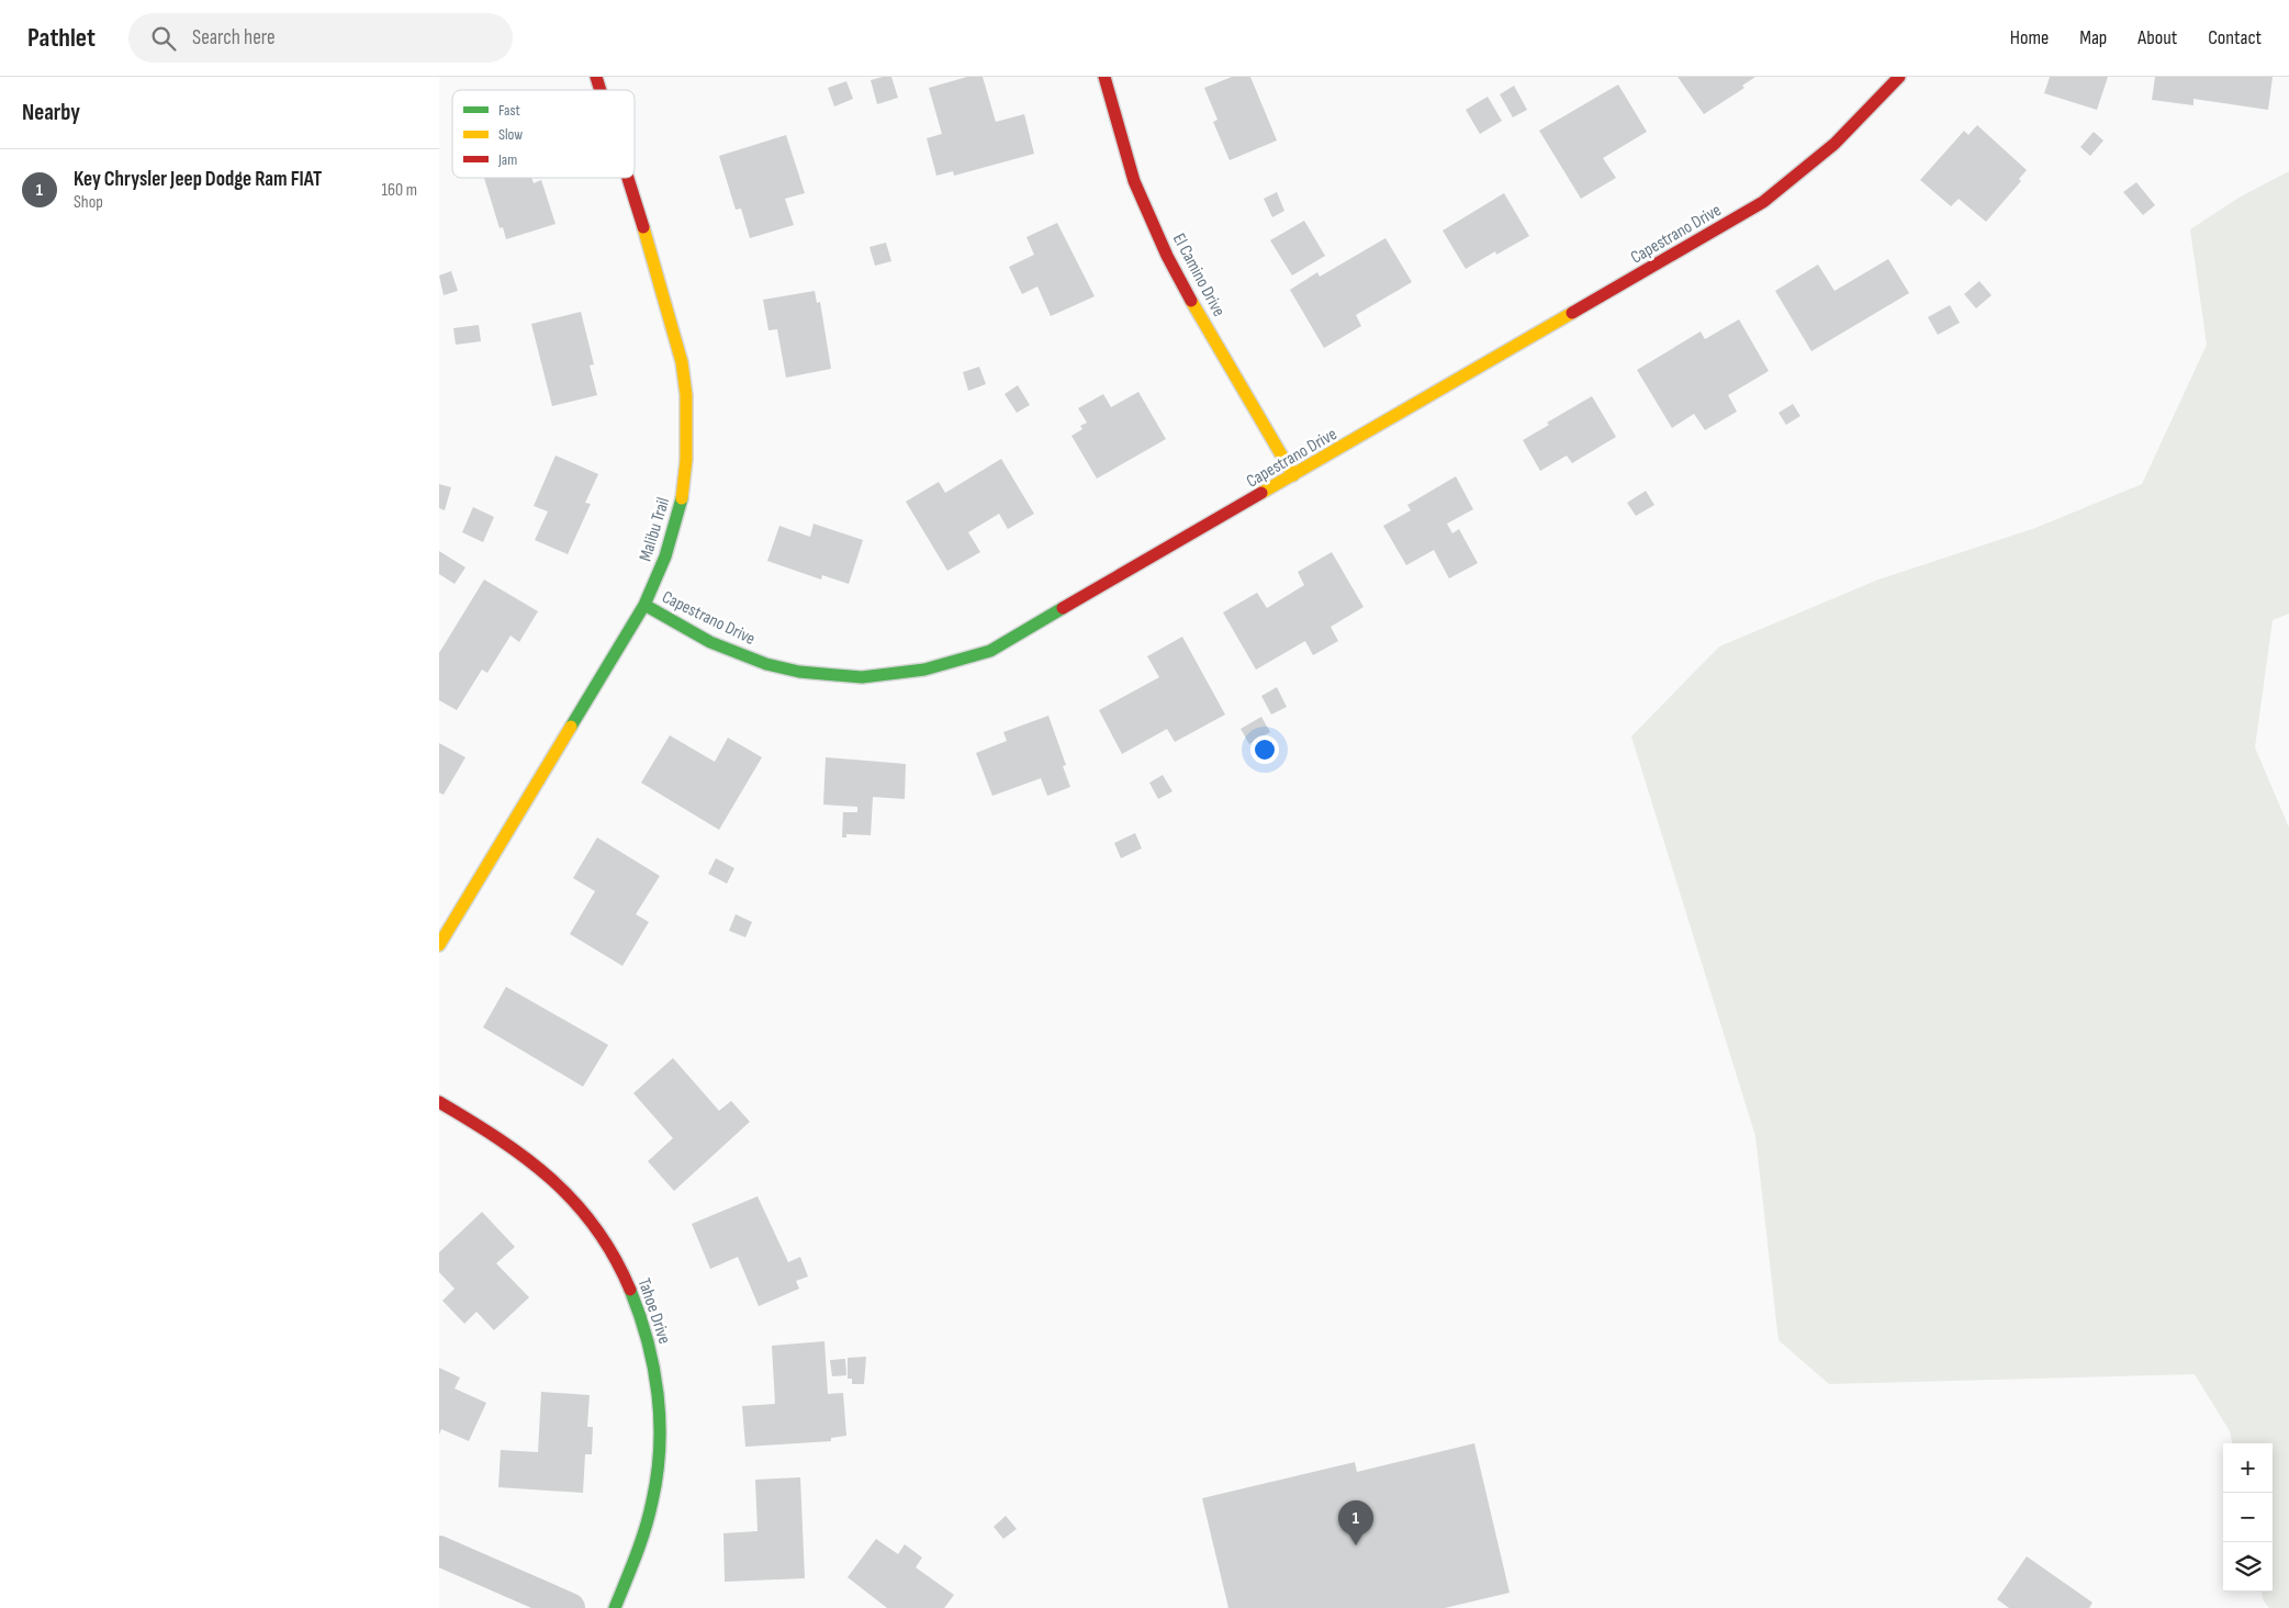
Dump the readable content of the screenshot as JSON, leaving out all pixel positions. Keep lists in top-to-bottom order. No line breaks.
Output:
{"streets":{"street":["Capestrano Drive","El Camino Drive","Malibu Trail","Tahoe Drive"]},"crossings":[["Capestrano Drive","El Camino Drive"],["Capestrano Drive","Malibu Trail"]],"legend":["Fast","Slow","Jam"],"page":{"header":"Pathlet","search":"Search here","nav":["Home","Map","About","Contact"],"heading":"Nearby","list":[{"mark":"1","name":"Key Chrysler Jeep Dodge Ram FIAT","note":"Shop","value":"160 m"}],"map_buttons":["+","−"],"pins":"1"}}
